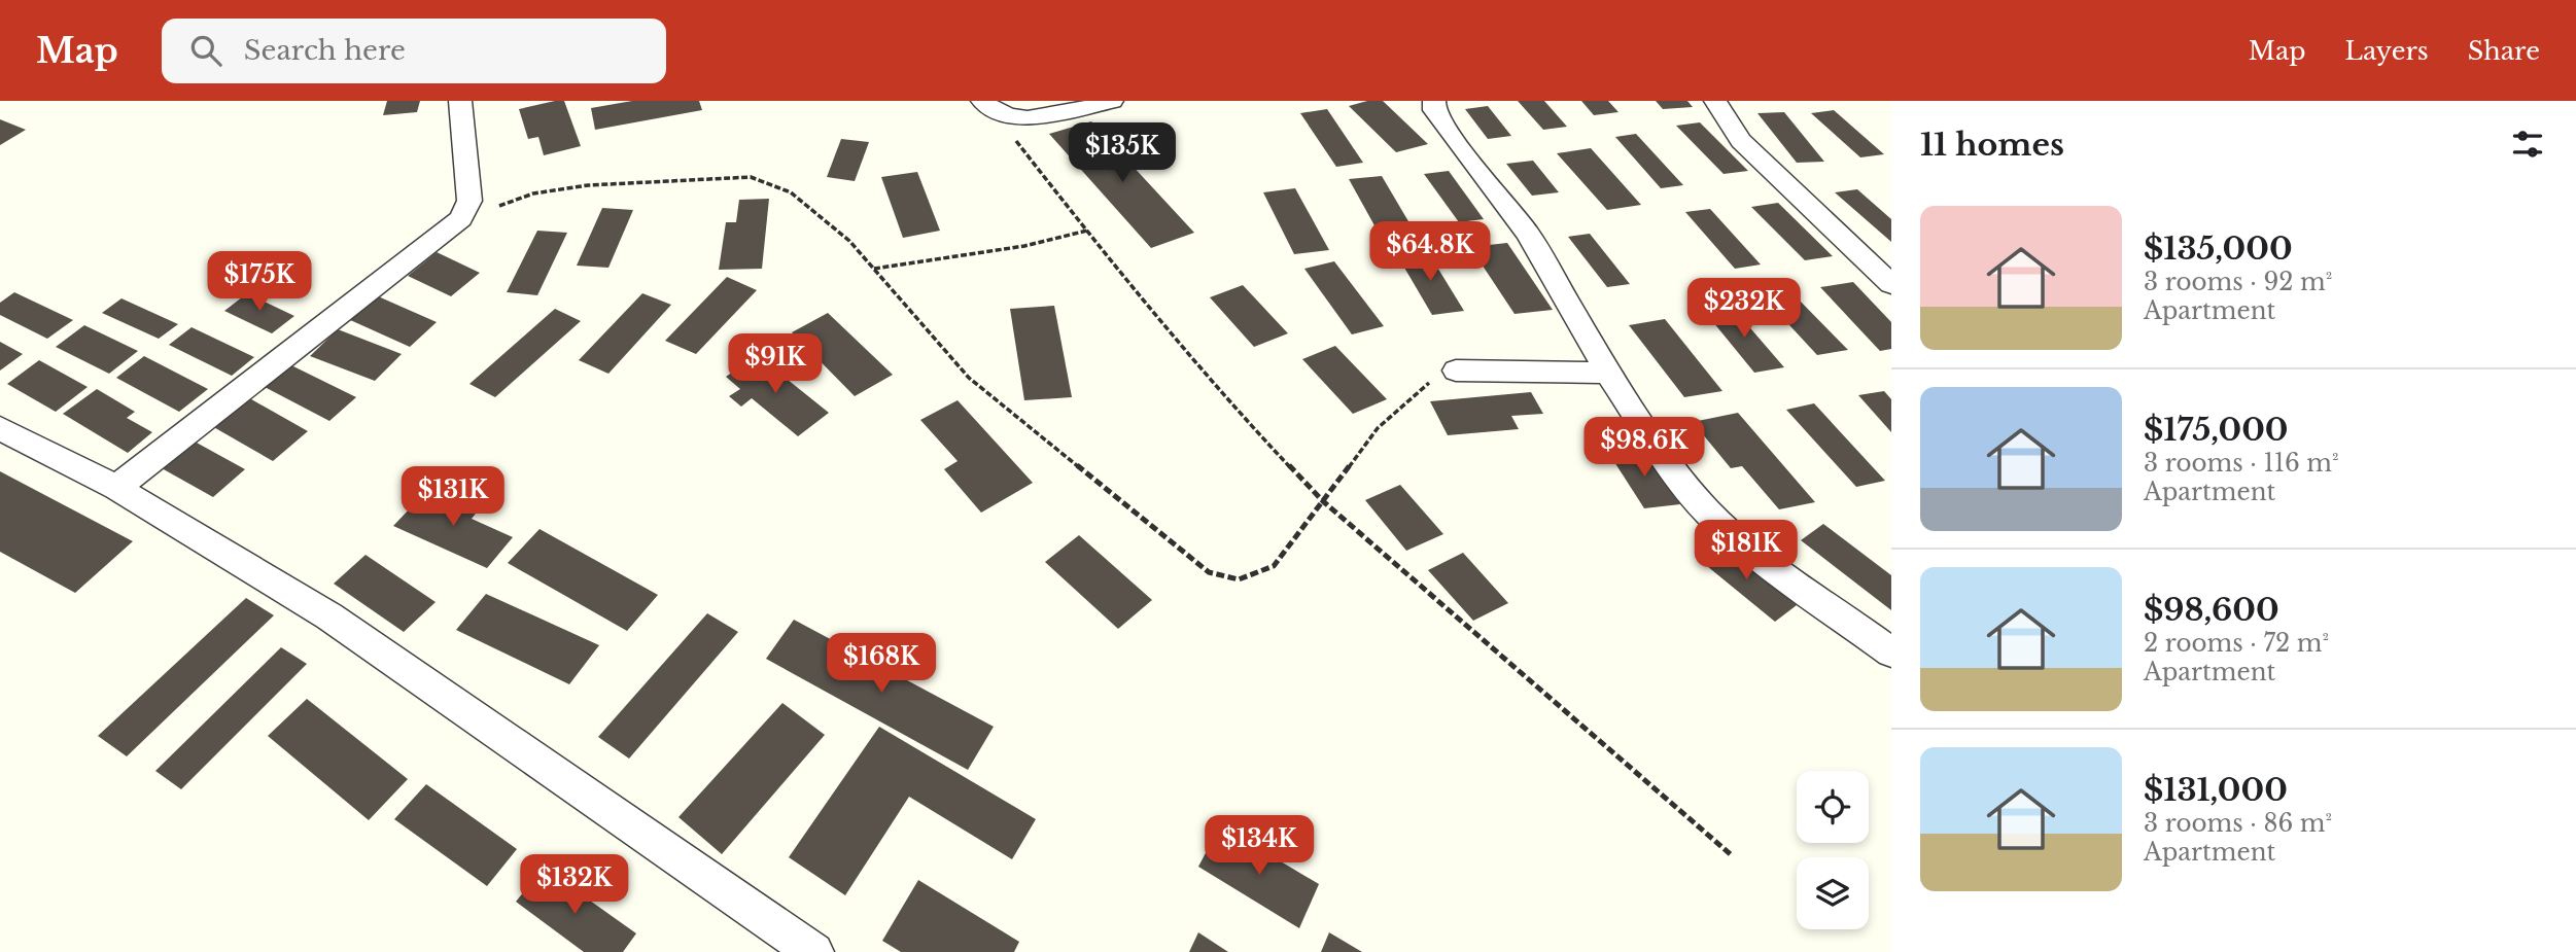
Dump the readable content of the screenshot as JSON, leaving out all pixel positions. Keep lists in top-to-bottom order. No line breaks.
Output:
{"page":{"header":"Map","search":"Search here","nav":["Map","Layers","Share"],"heading":"11 homes","price":["$135K","$64.8K","$175K","$232K","$91K","$98.6K","$131K","$181K","$168K","$134K","$132K"],"list":[{"name":"$135,000","note":"3 rooms · 92 m² · Apartment"},{"name":"$175,000","note":"3 rooms · 116 m² · Apartment"},{"name":"$98,600","note":"2 rooms · 72 m² · Apartment"},{"name":"$131,000","note":"3 rooms · 86 m² · Apartment"}]}}
